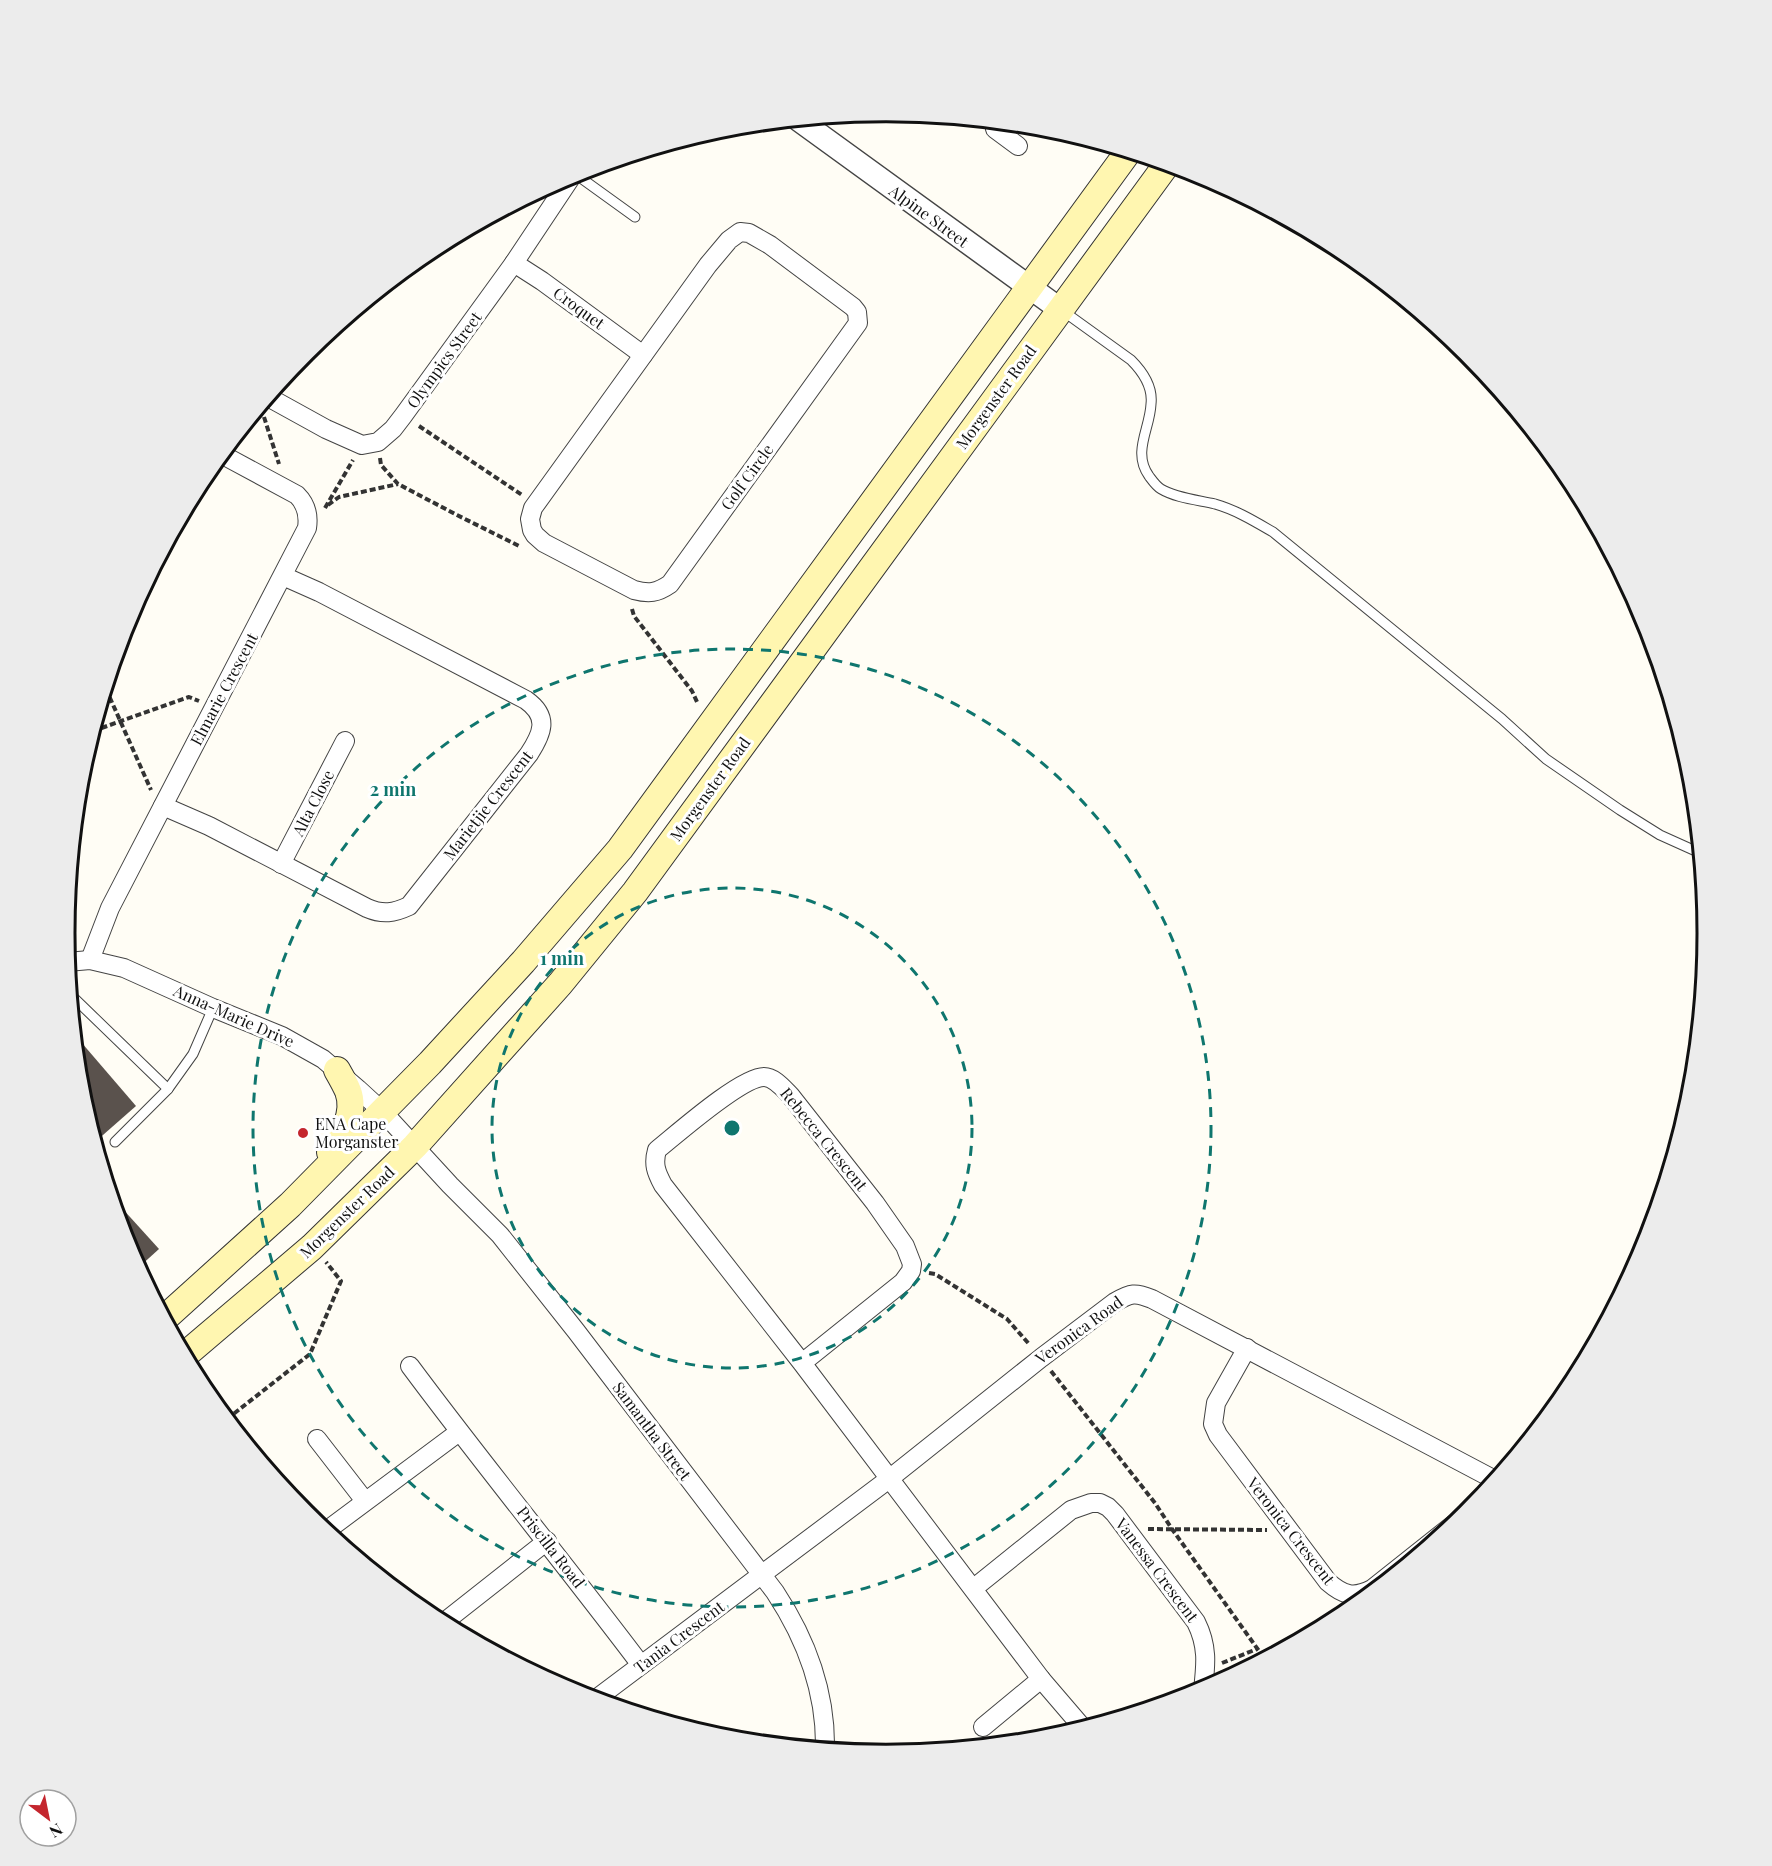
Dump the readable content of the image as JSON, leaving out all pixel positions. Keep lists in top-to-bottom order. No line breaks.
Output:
{"streets":{"main road":["Morgenster Road"],"street":["Alpine Street","Croquet","Olympics Street","Golf Circle","Elmarie Crescent","Alta Close","Marietjie Crescent","Anna-Marie Drive","Rebecca Crescent","Veronica Road","Samantha Street","Veronica Crescent","Priscilla Road","Vanessa Crescent","Tania Crescent"]},"crossings":[["Alpine Street","Morgenster Road"],["Croquet","Olympics Street"],["Croquet","Golf Circle"],["Morgenster Road","Samantha Street"],["Elmarie Crescent","Marietjie Crescent"],["Elmarie Crescent","Anna-Marie Drive"],["Alta Close","Marietjie Crescent"],["Anna-Marie Drive","Samantha Street"],["Rebecca Crescent","Veronica Road"],["Veronica Road","Samantha Street"],["Veronica Road","Veronica Crescent"],["Veronica Road","Tania Crescent"],["Samantha Street","Tania Crescent"],["Priscilla Road","Tania Crescent"]],"places":["ENA Cape Morganster"],"north":"bottom right","rings":["2 min","1 min"]}
